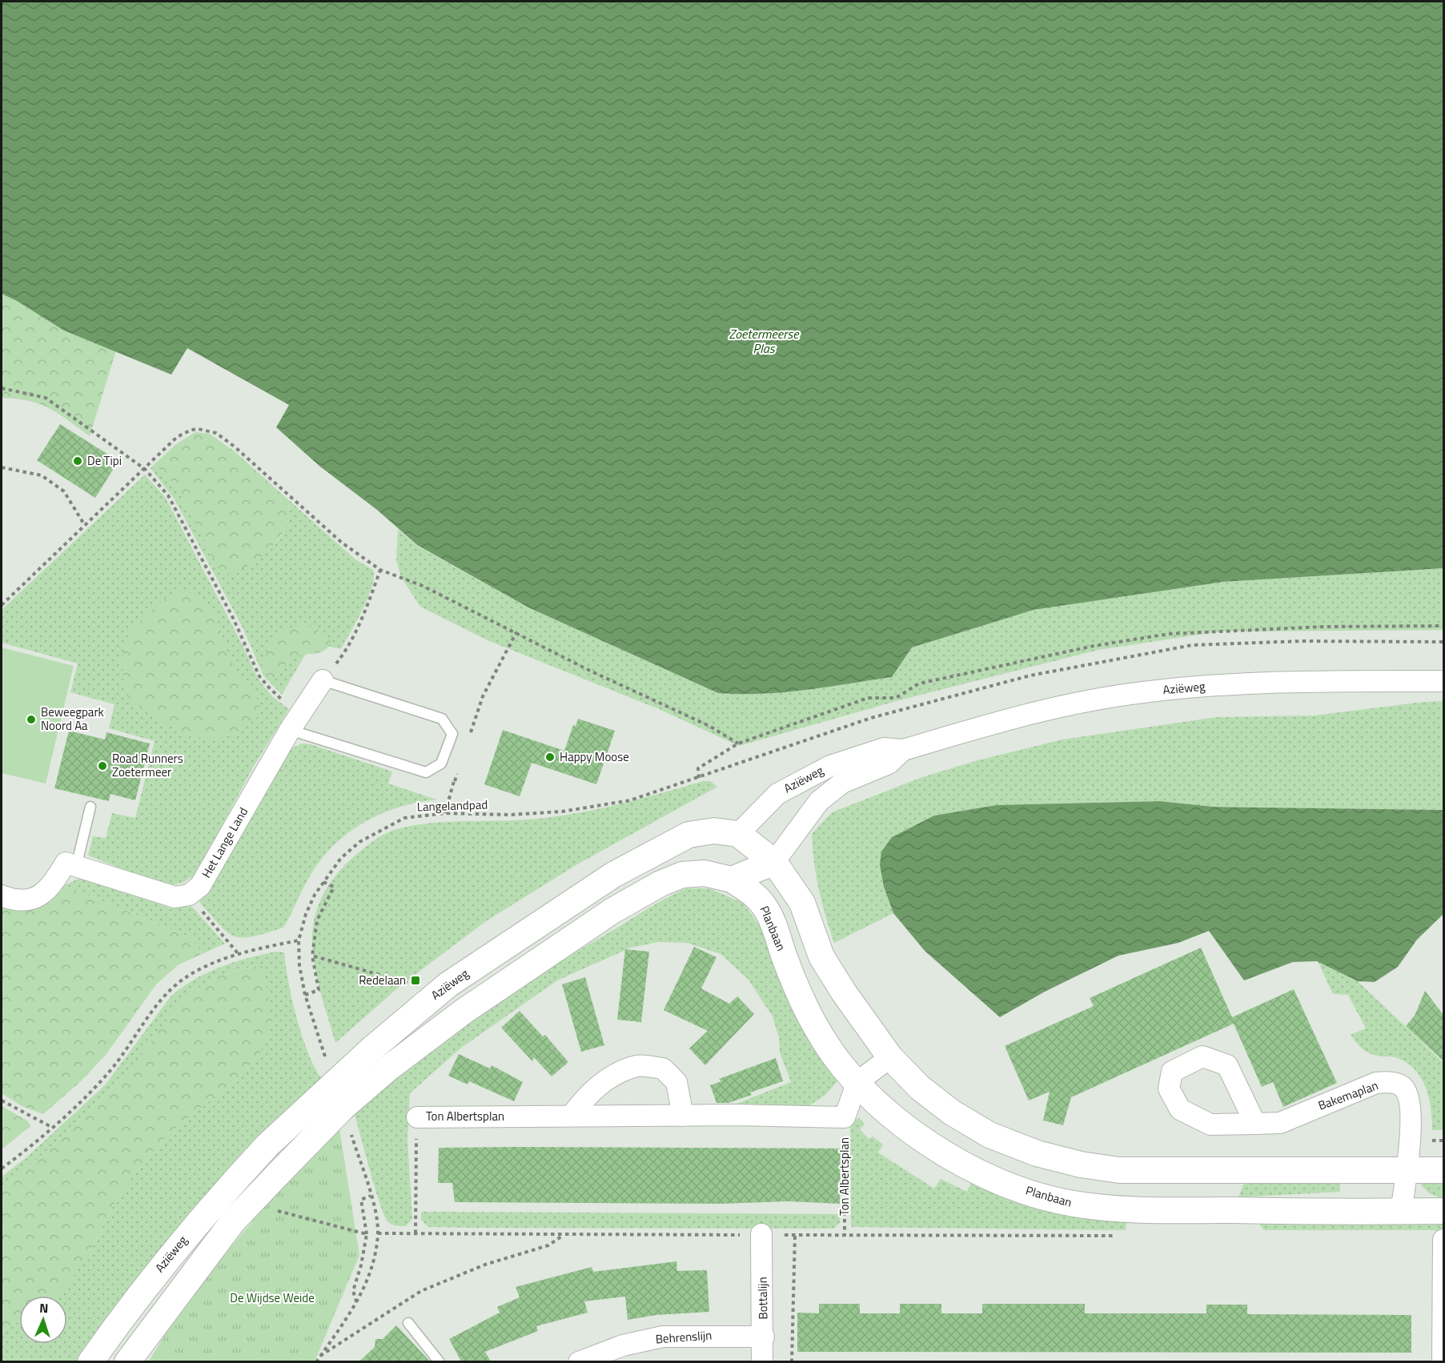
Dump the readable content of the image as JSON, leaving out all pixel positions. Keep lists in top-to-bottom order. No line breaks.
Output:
{"streets":{"street":["Aziëweg","Het Lange Land","Planbaan","Bakemaplan","Ton Albertsplan","Bottalijn","Behrenslijn"],"path":["Langelandpad"]},"crossings":[["Planbaan","Bakemaplan"],["Bottalijn","Behrenslijn"]],"water":["Zoetermeerse Plas"],"parks":["De Wijdse Weide"],"places":{"other":["De Tipi","Beweegpark Noord Aa","Happy Moose","Road Runners Zoetermeer"],"transit":["Redelaan"]},"north":"top"}
